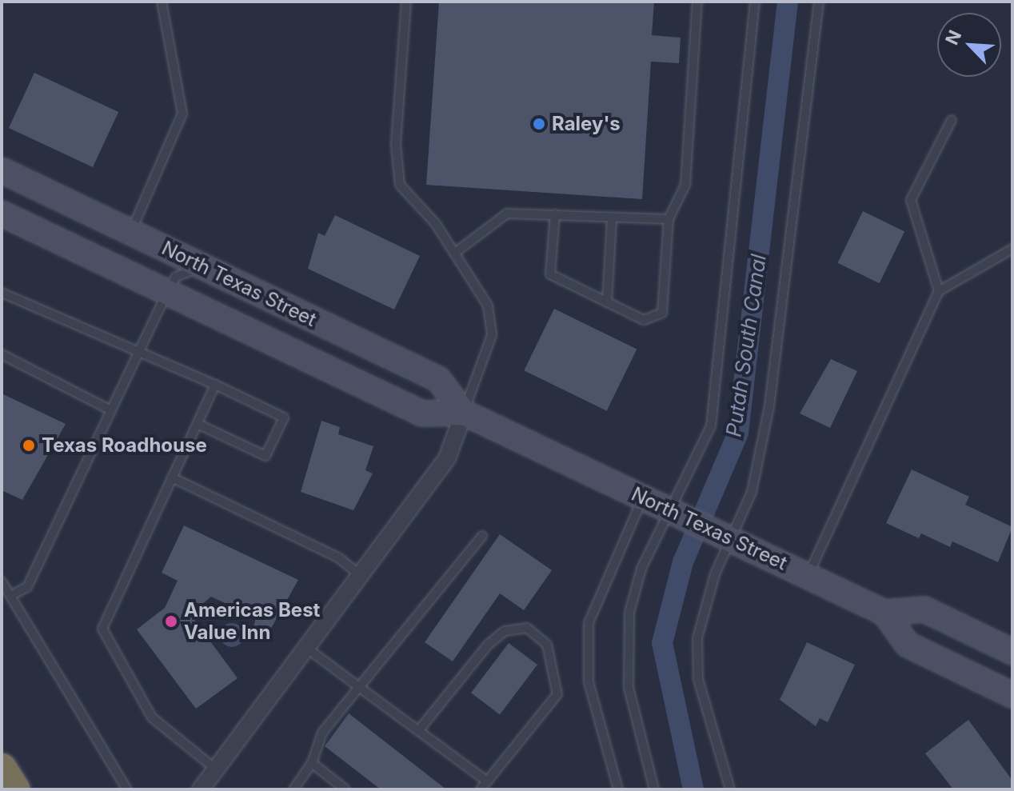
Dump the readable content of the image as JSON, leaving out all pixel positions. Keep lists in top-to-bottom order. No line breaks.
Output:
{"streets":{"main road":["North Texas Street"]},"water":["Putah South Canal"],"places":["Raley's","Texas Roadhouse","Americas Best Value Inn"],"north":"top left"}
